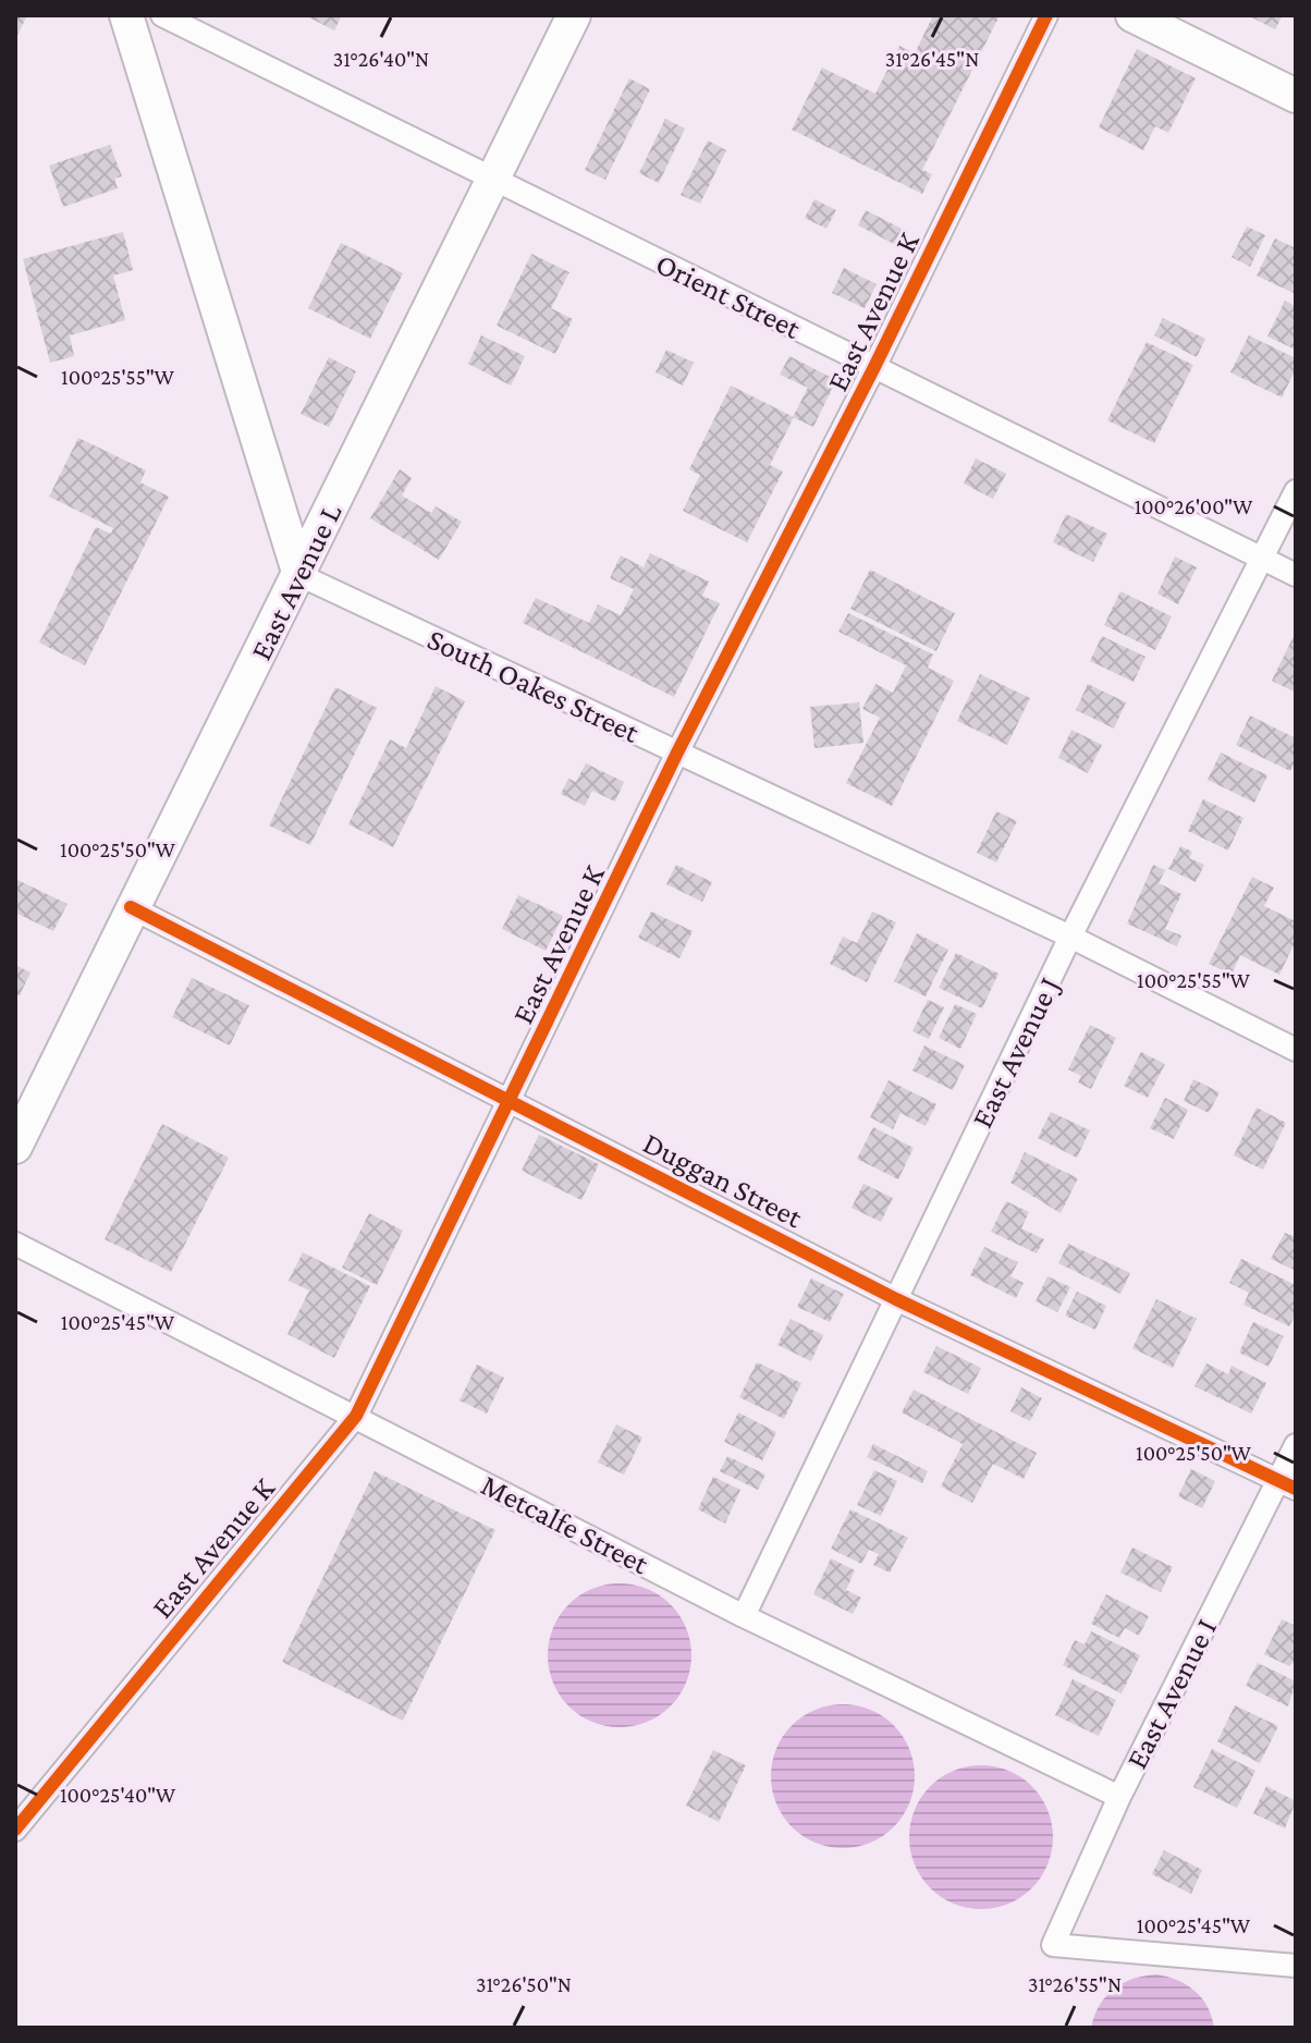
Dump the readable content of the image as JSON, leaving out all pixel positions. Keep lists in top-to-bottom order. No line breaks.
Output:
{"streets":{"main road":["East Avenue L"],"street":["Orient Street","East Avenue K","South Oakes Street","East Avenue J","Duggan Street","Metcalfe Street","East Avenue I"]},"crossings":[["Orient Street","East Avenue K"],["Orient Street","East Avenue L"],["Orient Street","East Avenue J"],["East Avenue K","South Oakes Street"],["East Avenue K","Duggan Street"],["East Avenue K","Metcalfe Street"],["East Avenue L","South Oakes Street"],["East Avenue L","Duggan Street"],["South Oakes Street","East Avenue J"],["East Avenue J","Duggan Street"],["East Avenue J","Metcalfe Street"],["Duggan Street","East Avenue I"],["Metcalfe Street","East Avenue I"]],"coordinates":["31°26'40\"N","31°26'45\"N","100°25'55\"W","100°26'00\"W","100°25'50\"W","100°25'45\"W","100°25'40\"W","31°26'50\"N","31°26'55\"N"]}
